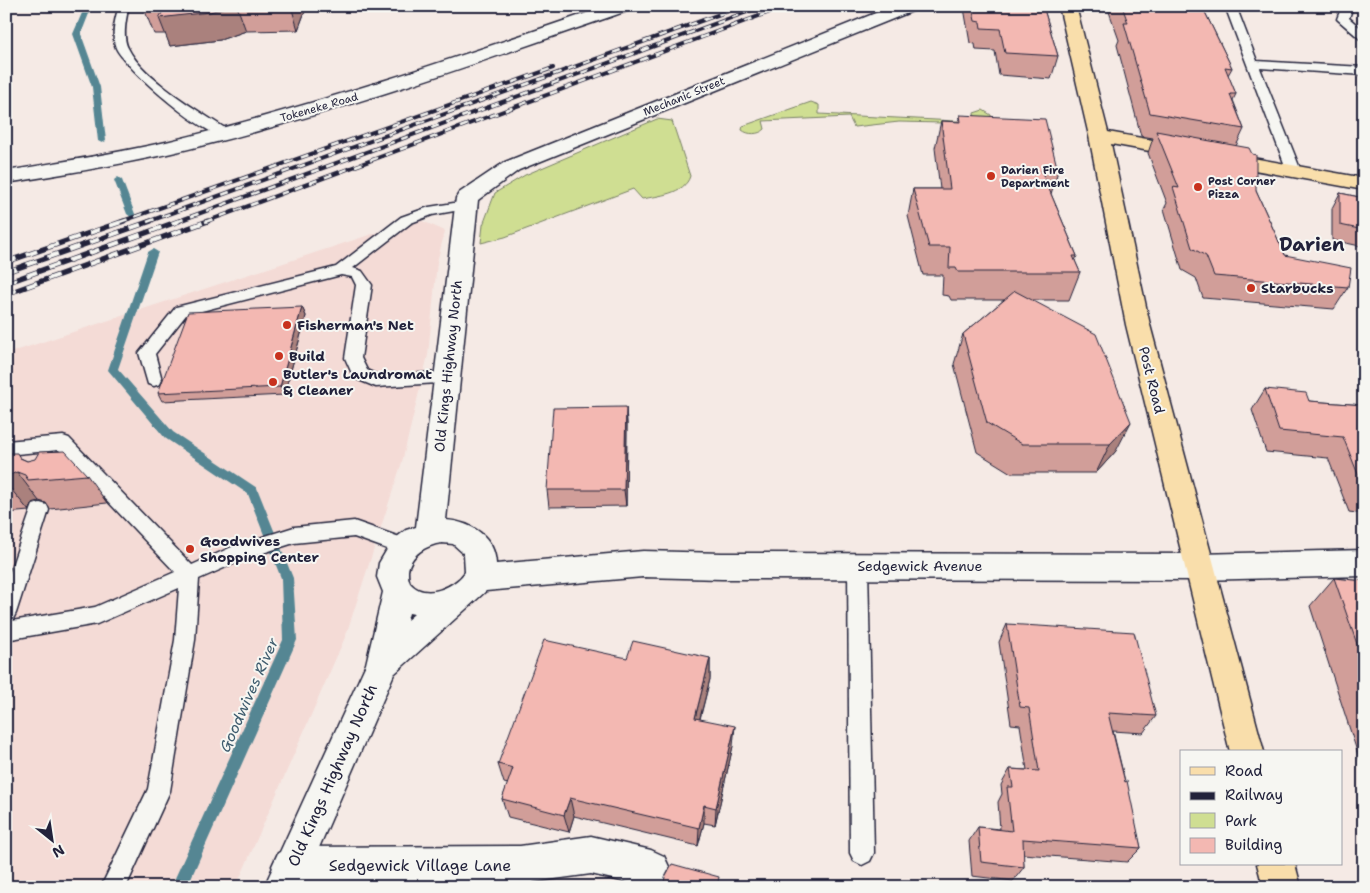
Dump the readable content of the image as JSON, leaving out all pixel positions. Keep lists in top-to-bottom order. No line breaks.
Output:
{"streets":{"main road":["Post Road"],"street":["Mechanic Street","Tokeneke Road","Old Kings Highway North","Sedgewick Avenue","Sedgewick Village Lane"]},"crossings":[["Mechanic Street","Old Kings Highway North"],["Old Kings Highway North","Sedgewick Avenue"],["Old Kings Highway North","Sedgewick Village Lane"],["Post Road","Sedgewick Avenue"]],"districts":["Darien"],"water":["Goodwives River"],"places":["Darien Fire Department","Post Corner Pizza","Starbucks","Fisherman's Net","Build","Butler's Laundromat & Cleaner","Goodwives Shopping Center"],"legend":["Road","Railway","Park","Building"],"north":"bottom right"}
